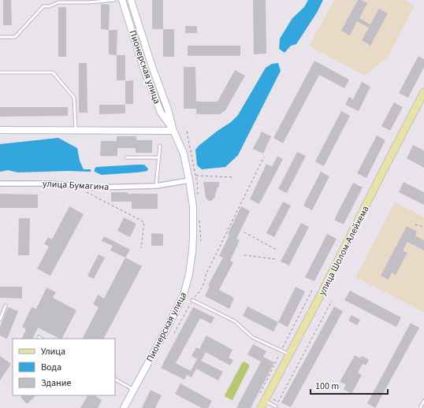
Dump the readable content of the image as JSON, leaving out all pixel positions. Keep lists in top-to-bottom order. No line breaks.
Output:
{"streets":{"main road":["Пионерская улица","улица Шолом-Алейхема"],"street":["улица Бумагина"]},"crossings":[["Пионерская улица","улица Бумагина"]],"legend":["Улица","Вода","Здание"],"scale_bar":"100 m"}
